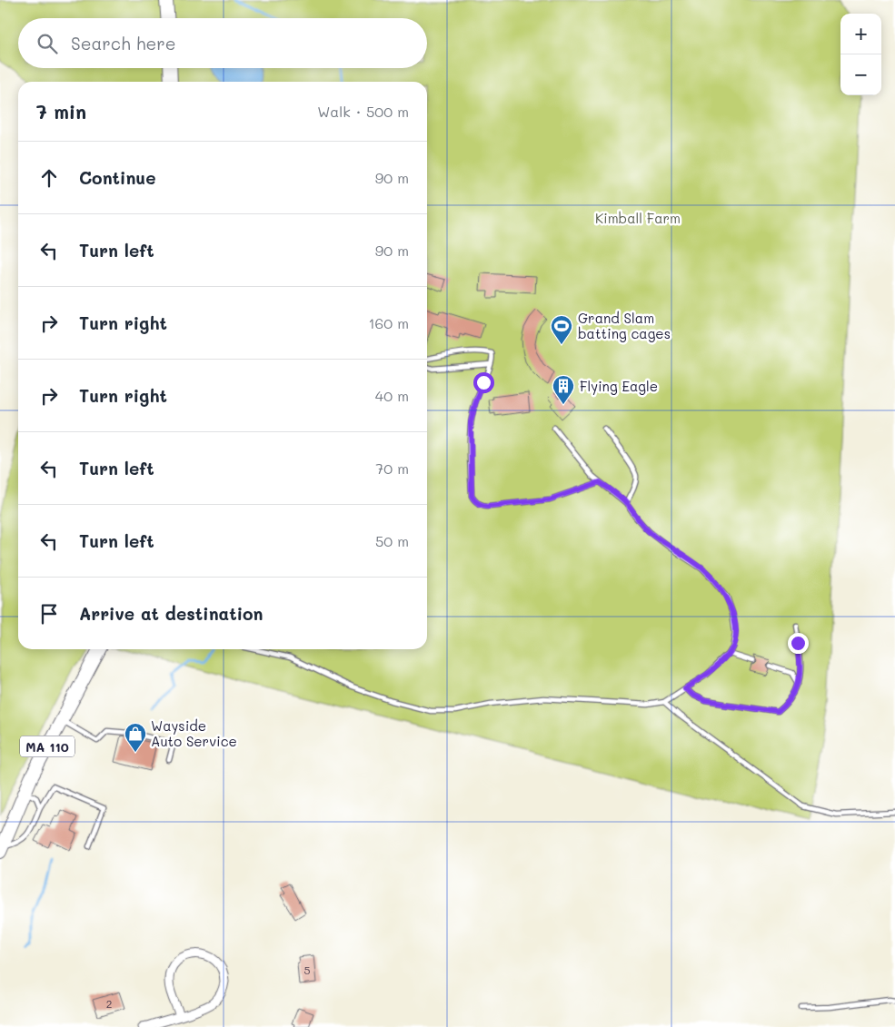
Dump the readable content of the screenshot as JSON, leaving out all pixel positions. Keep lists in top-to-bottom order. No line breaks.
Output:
{"streets":{"main road":["MA 110"]},"parks":["Kimball Farm"],"places":{"sports":["Grand Slam batting cages"],"building":["Flying Eagle"],"shop":["Wayside Auto Service"]},"house_numbers":["5","2"],"page":{"map_buttons":["+","−"],"search":"Search here","heading":["7 min","Walk · 500 m"],"list":[["Continue","90 m"],["Turn left","90 m"],["Turn right","160 m"],["Turn right","40 m"],["Turn left","70 m"],["Turn left","50 m"],"Arrive at destination"]}}
